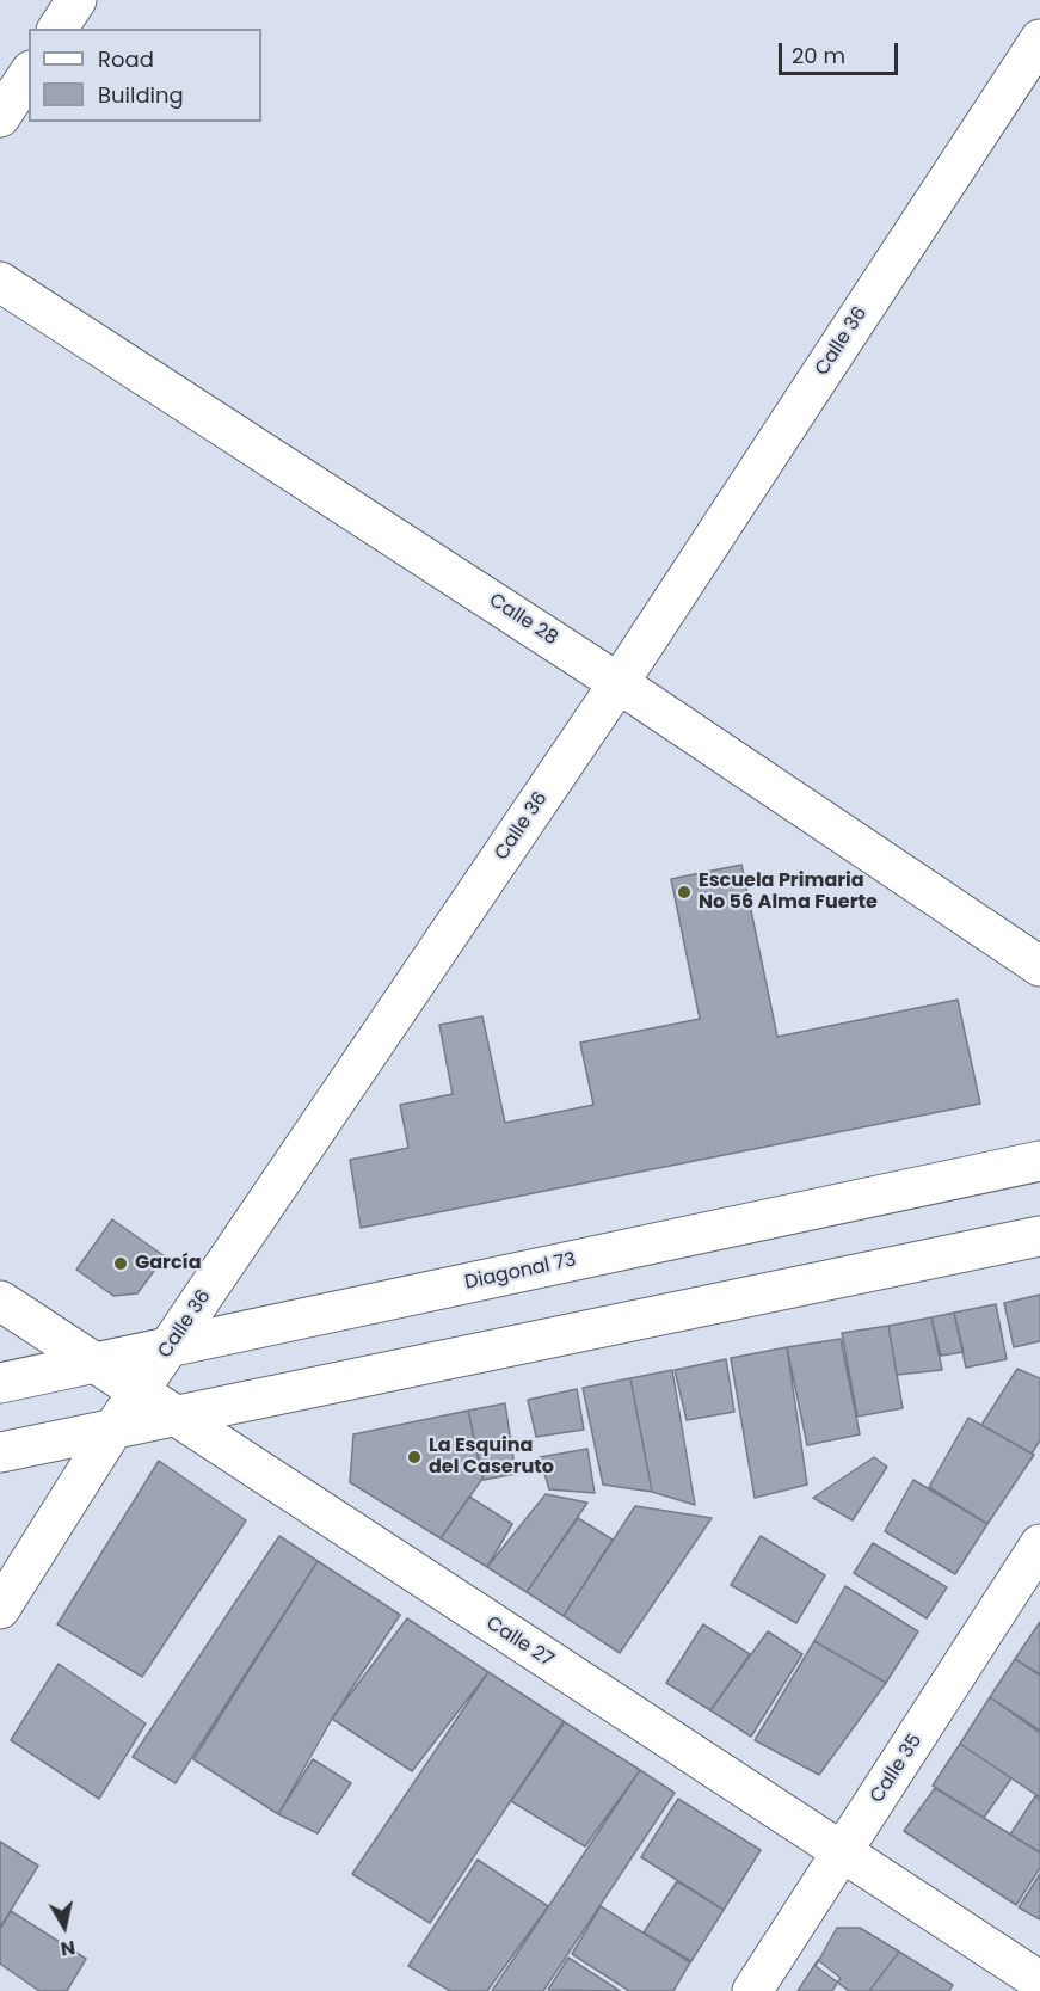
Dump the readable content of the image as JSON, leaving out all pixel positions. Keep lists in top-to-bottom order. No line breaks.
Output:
{"streets":{"street":["Calle 36","Calle 28","Diagonal 73","Calle 27","Calle 35"]},"crossings":[["Calle 36","Calle 28"],["Calle 36","Diagonal 73"],["Calle 36","Calle 27"],["Diagonal 73","Calle 27"],["Calle 27","Calle 35"]],"places":["Escuela Primaria No 56 Alma Fuerte","García","La Esquina del Caseruto"],"legend":["Road","Building"],"scale_bar":"20 m","north":"bottom"}
